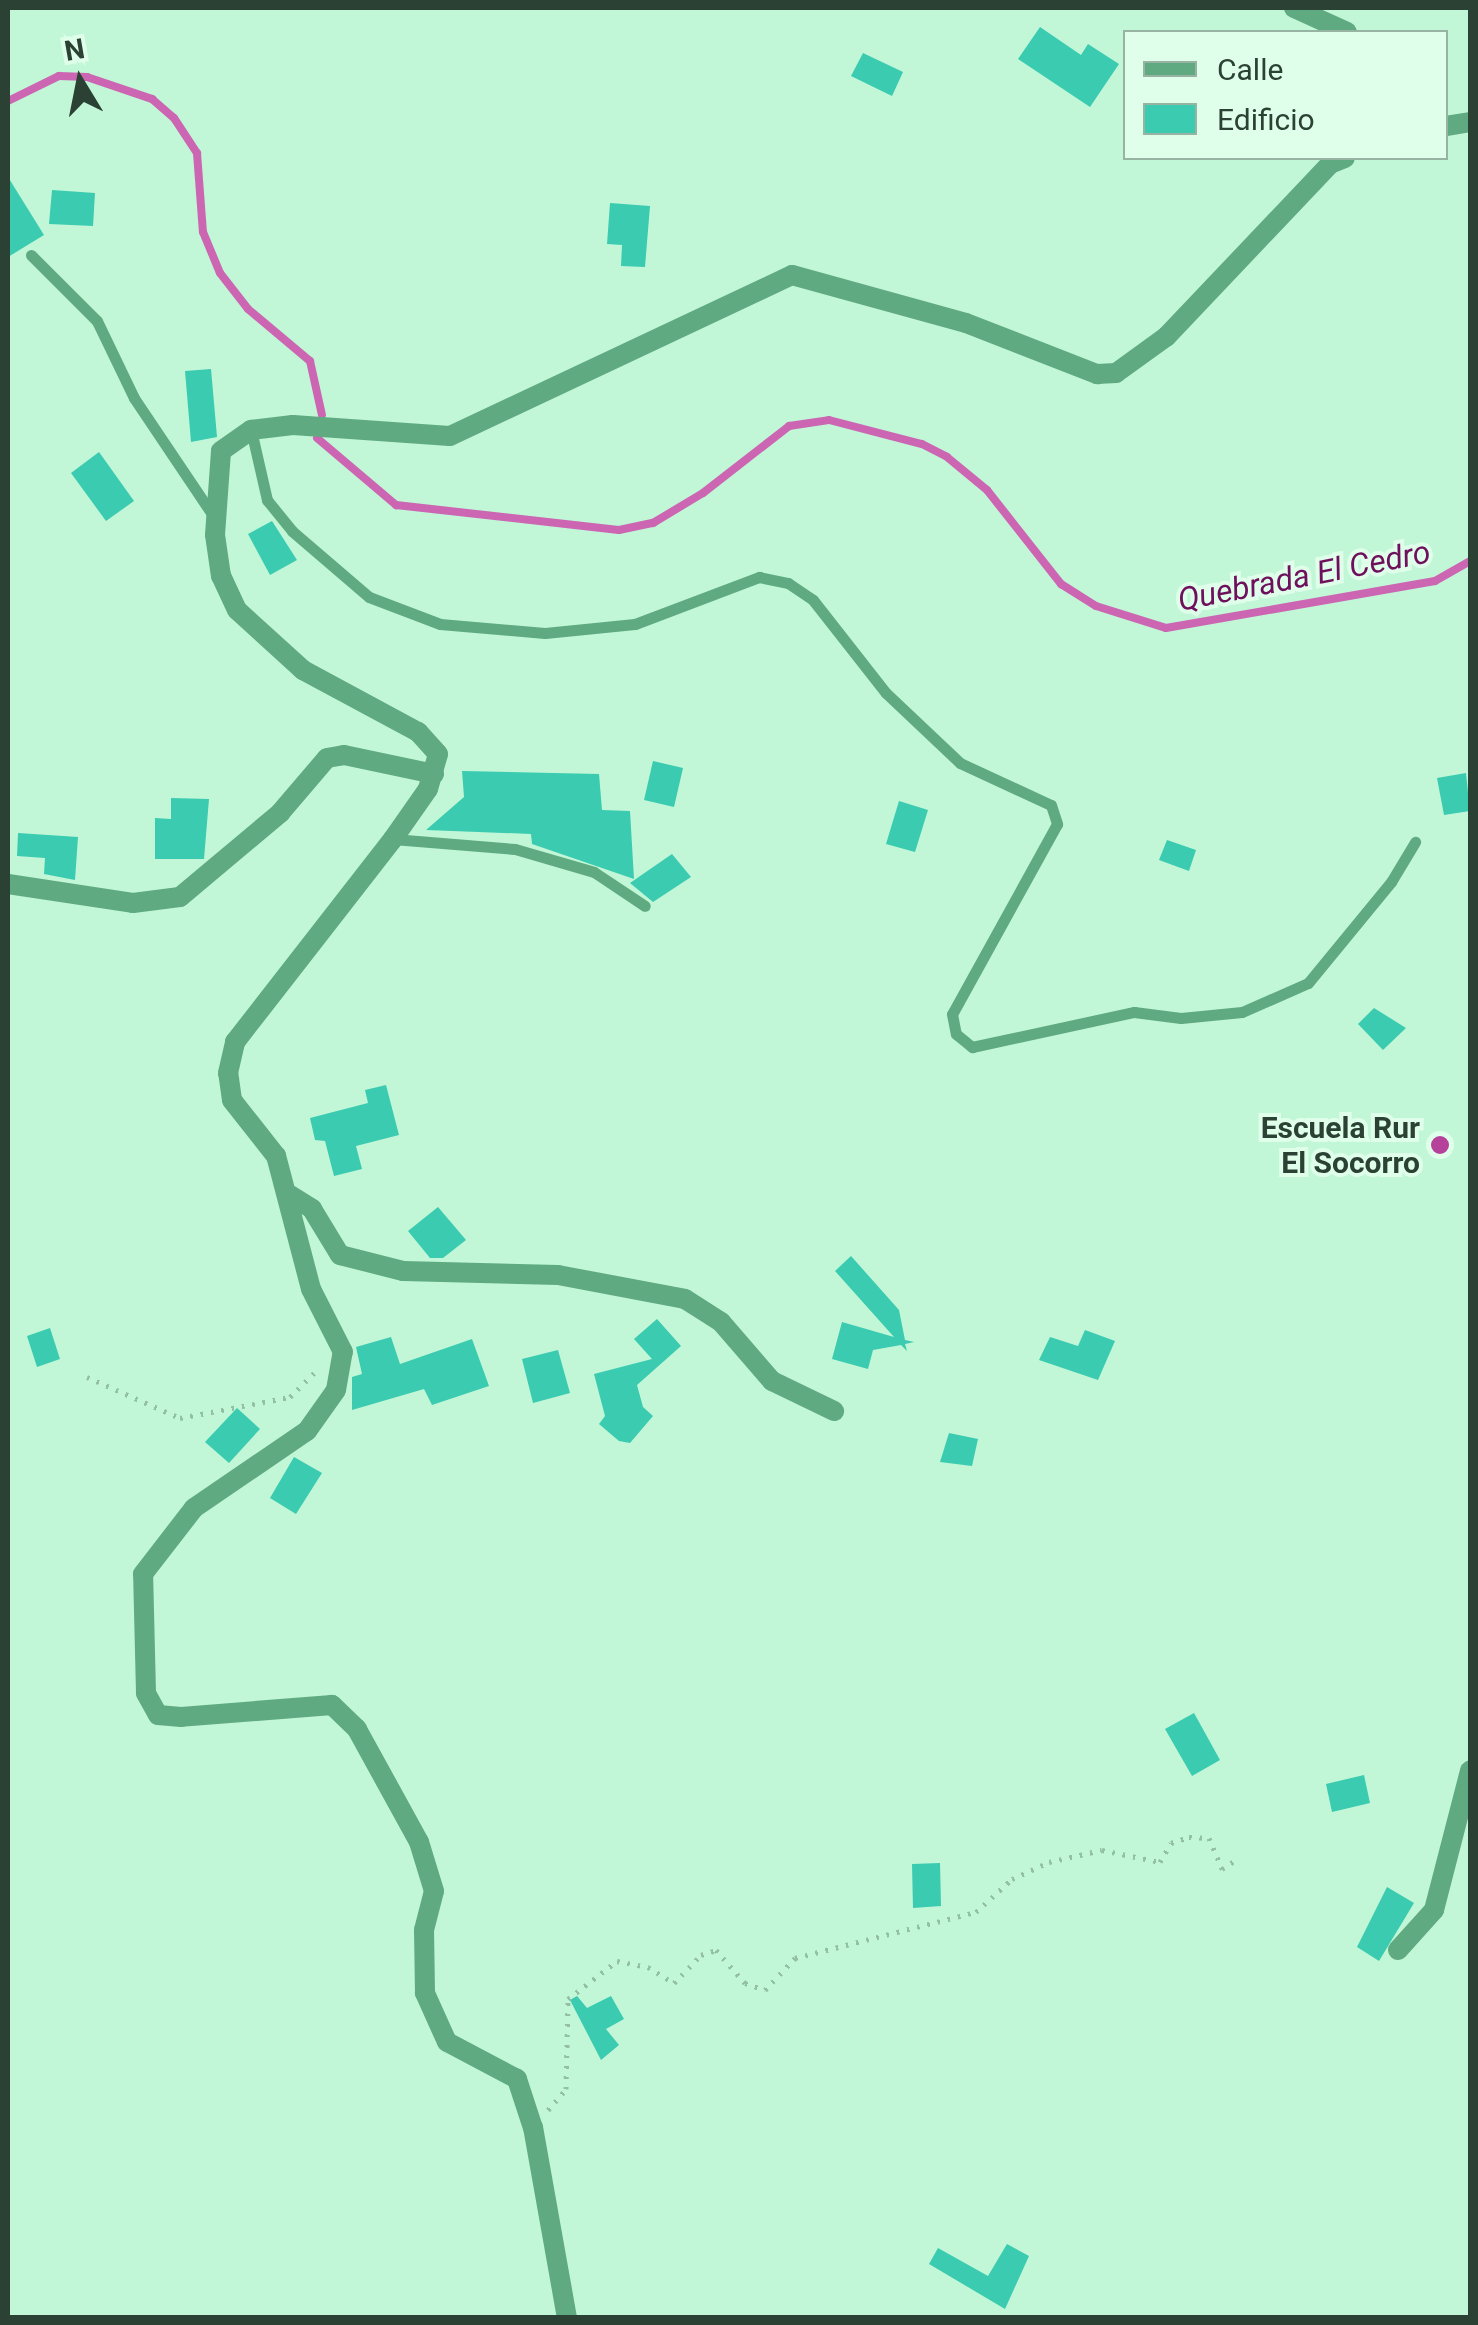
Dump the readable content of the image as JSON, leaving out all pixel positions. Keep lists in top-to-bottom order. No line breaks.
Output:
{"water":["Quebrada El Cedro"],"places":["Escuela Rur El Socorro"],"legend":["Calle","Edificio"],"north":"top"}
